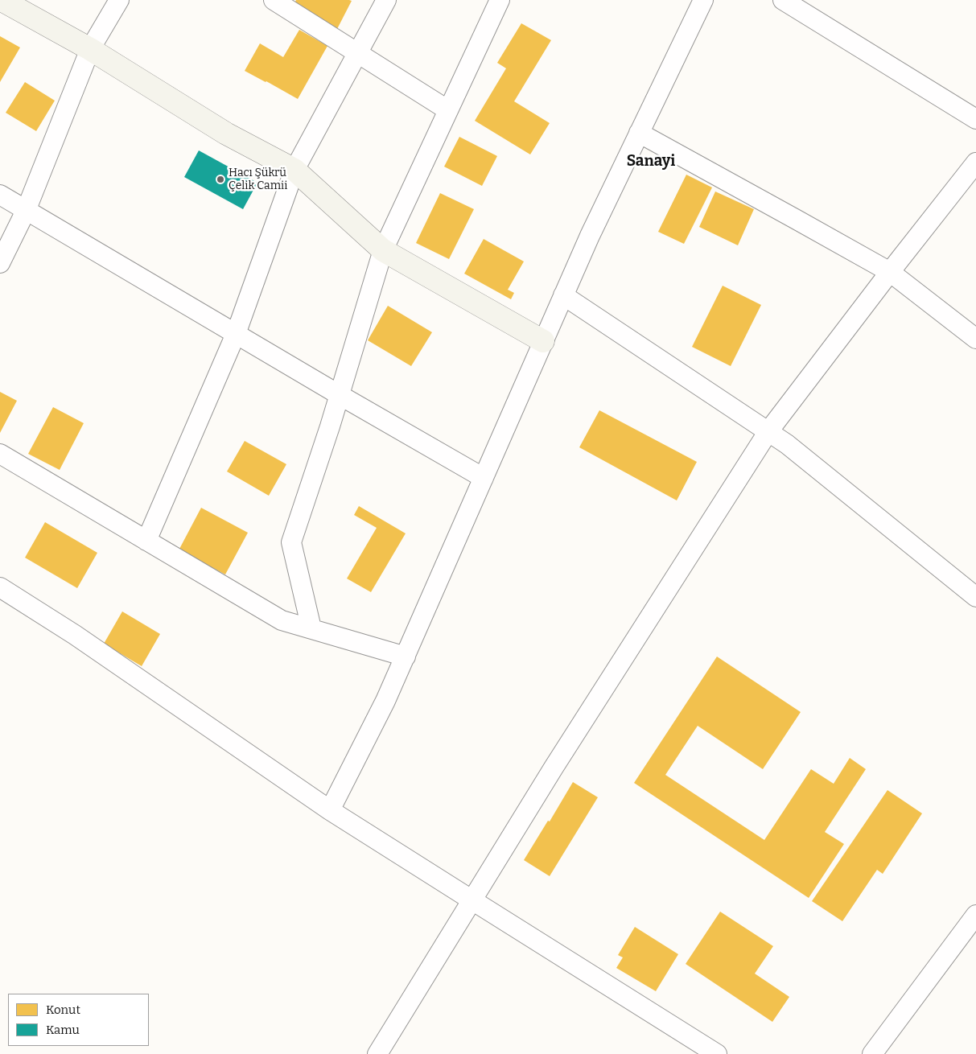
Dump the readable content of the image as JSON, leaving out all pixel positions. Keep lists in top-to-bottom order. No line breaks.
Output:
{"districts":["Sanayi"],"places":["Hacı Şükrü Çelik Camii"],"legend":["Konut","Kamu"]}
